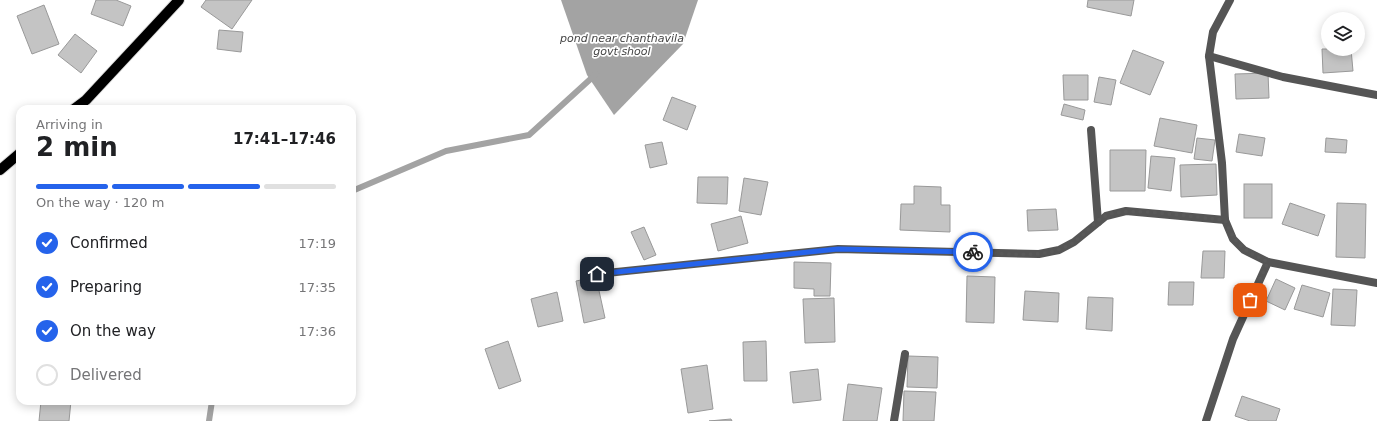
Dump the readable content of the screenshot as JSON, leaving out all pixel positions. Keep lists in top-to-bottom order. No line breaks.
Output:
{"water":["pond near chanthavila govt shool"],"page":{"heading":["2 min","Arriving in","17:41–17:46"],"bar":"On the way · 120 m","list":[["Confirmed","17:19"],["Preparing","17:35"],["On the way","17:36"],"Delivered"]}}
